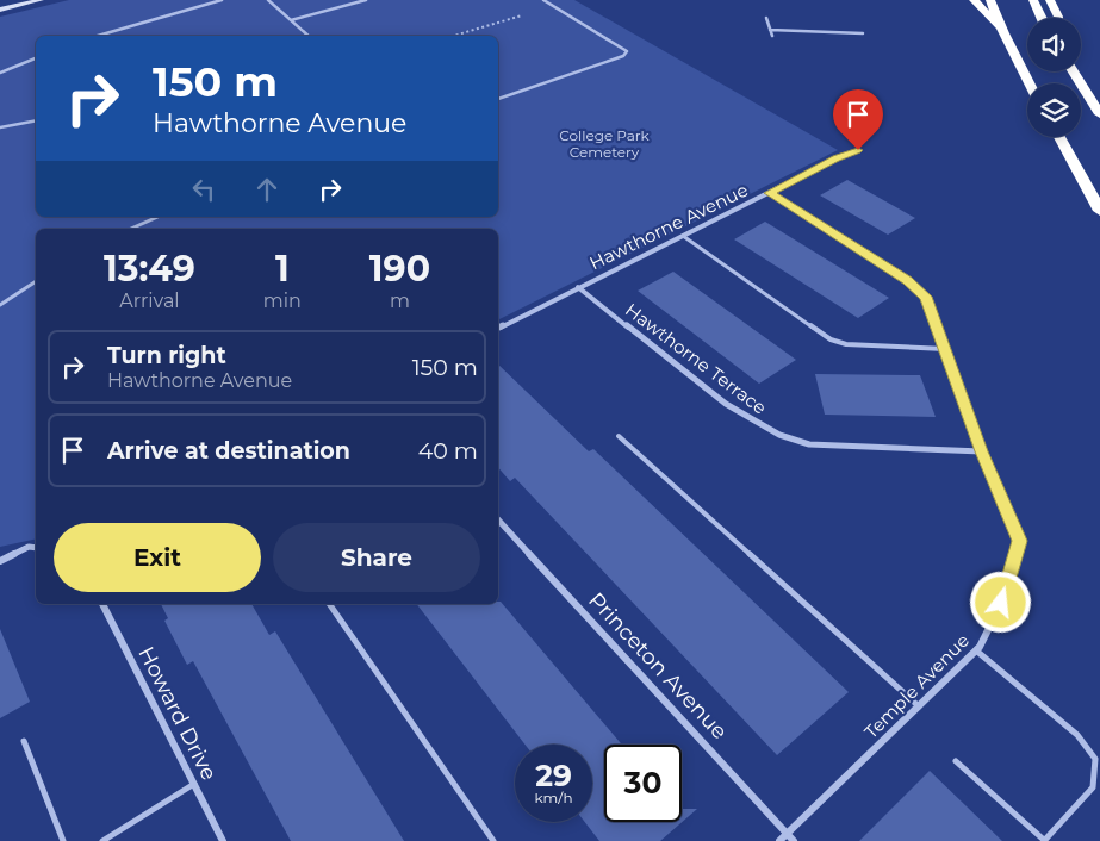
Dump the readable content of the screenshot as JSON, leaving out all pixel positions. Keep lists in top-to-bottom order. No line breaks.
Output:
{"streets":{"street":["Hawthorne Avenue","Hawthorne Terrace","Princeton Avenue","Temple Avenue","Howard Drive"]},"crossings":[["Hawthorne Avenue","Hawthorne Terrace"],["Hawthorne Avenue","Temple Avenue"],["Hawthorne Terrace","Temple Avenue"],["Princeton Avenue","Temple Avenue"]],"parks":["College Park Cemetery"],"page":{"turn":["150 m","Hawthorne Avenue"],"eta":["13:49","Arrival","1","min","190","m"],"list":[{"name":"Turn right","note":"Hawthorne Avenue","value":"150 m"},{"name":"Arrive at destination","value":"40 m"}],"buttons":["Exit","Share"],"speed":"29 km/h","limit":"30"}}
